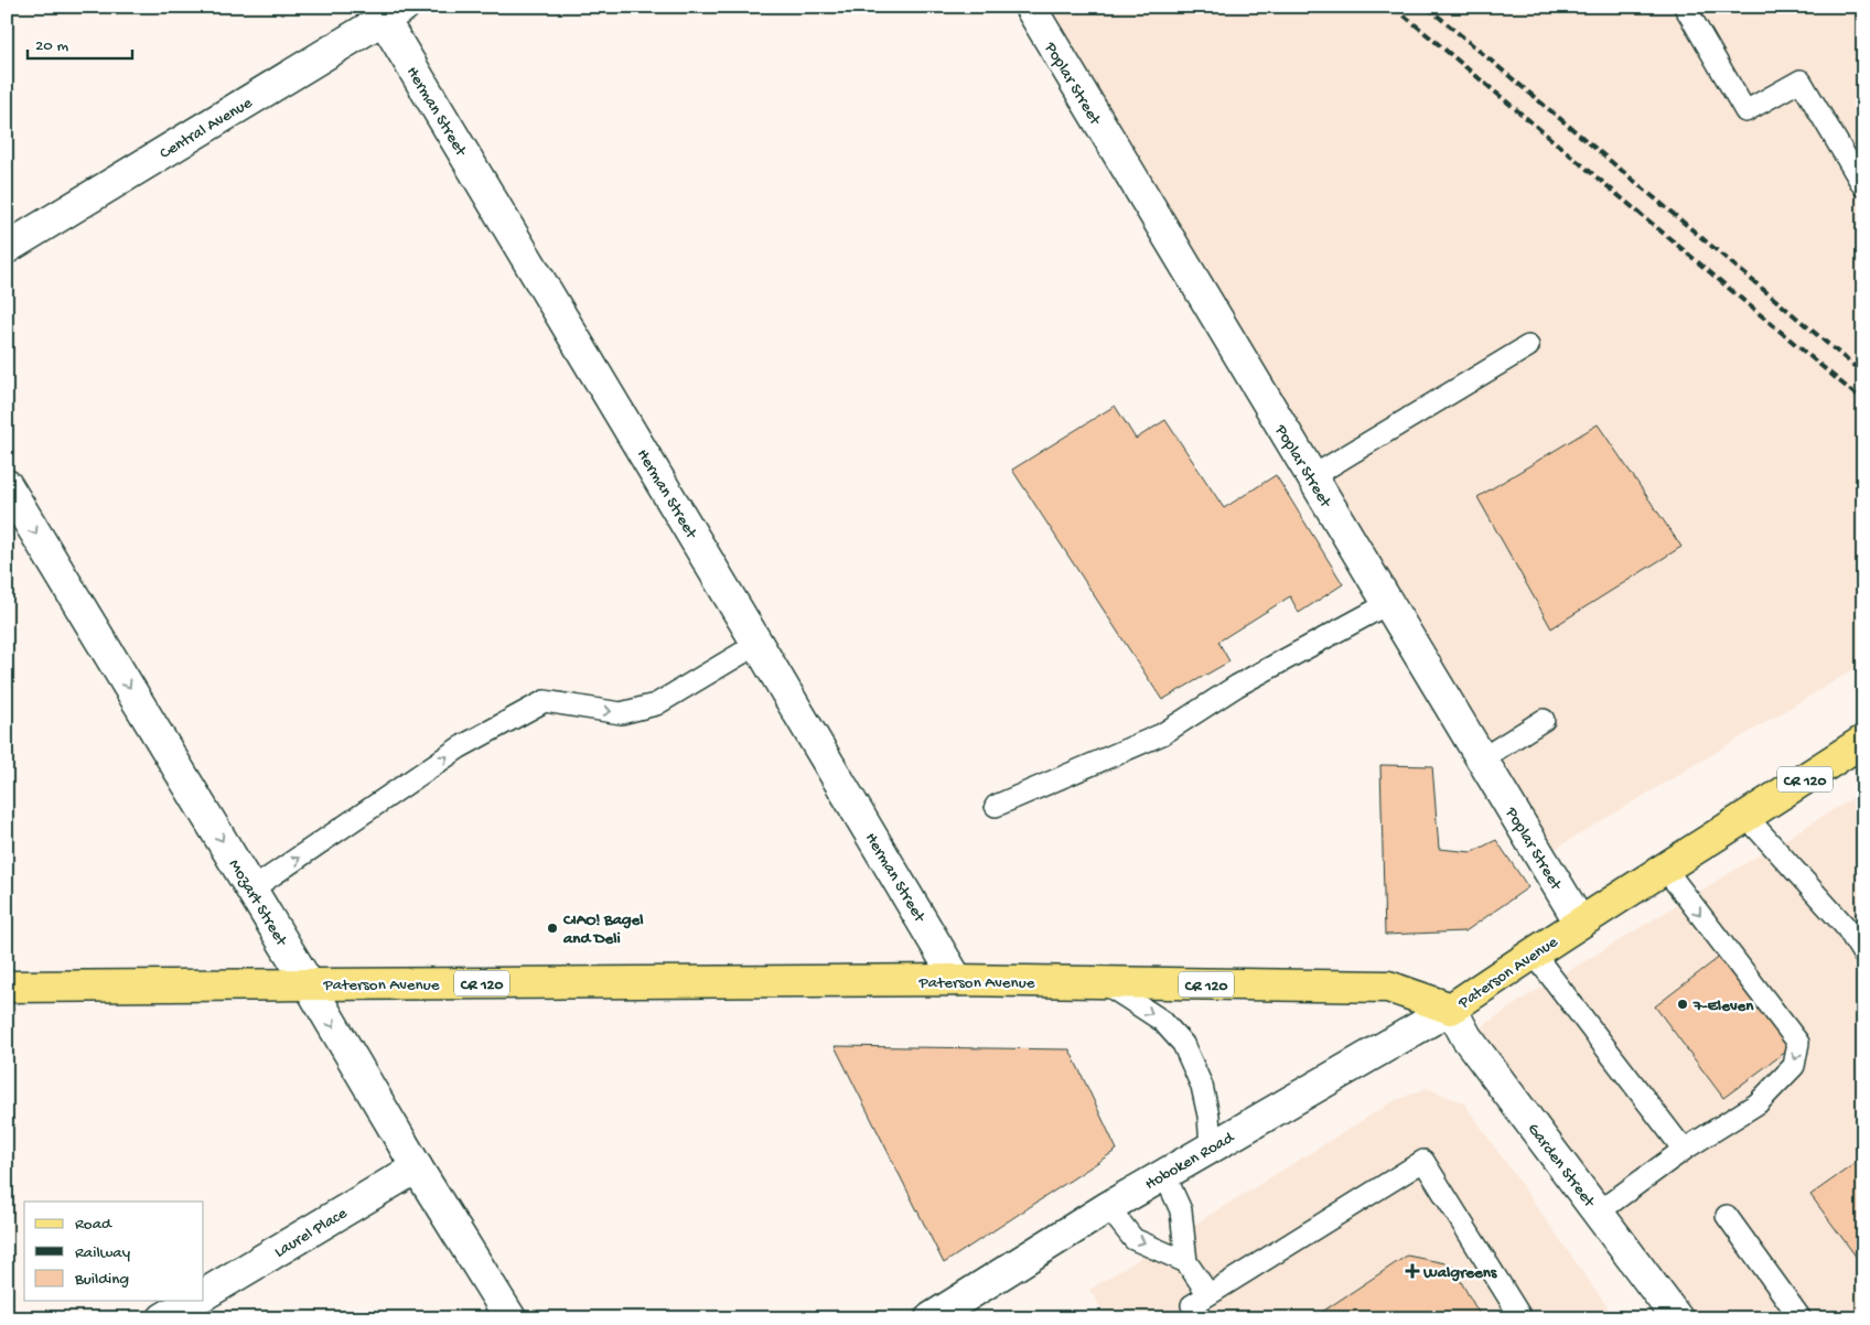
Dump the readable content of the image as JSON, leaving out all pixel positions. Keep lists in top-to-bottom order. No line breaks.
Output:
{"streets":{"main road":["CR 120","Paterson Avenue"],"street":["Poplar Street","Herman Street","Central Avenue","Mozart Street","Hoboken Road","Garden Street","Laurel Place"]},"crossings":[["Poplar Street","Paterson Avenue"],["Herman Street","Central Avenue"],["Herman Street","Paterson Avenue"],["Mozart Street","Paterson Avenue"],["Mozart Street","Laurel Place"],["Paterson Avenue","Hoboken Road"],["Paterson Avenue","Garden Street"],["Hoboken Road","Garden Street"]],"one_way":["Mozart Street"],"places":{"other":["CIAO! Bagel and Deli","7-Eleven"],"health":["Walgreens"]},"legend":["Road","Railway","Building"],"scale_bar":"20 m"}
